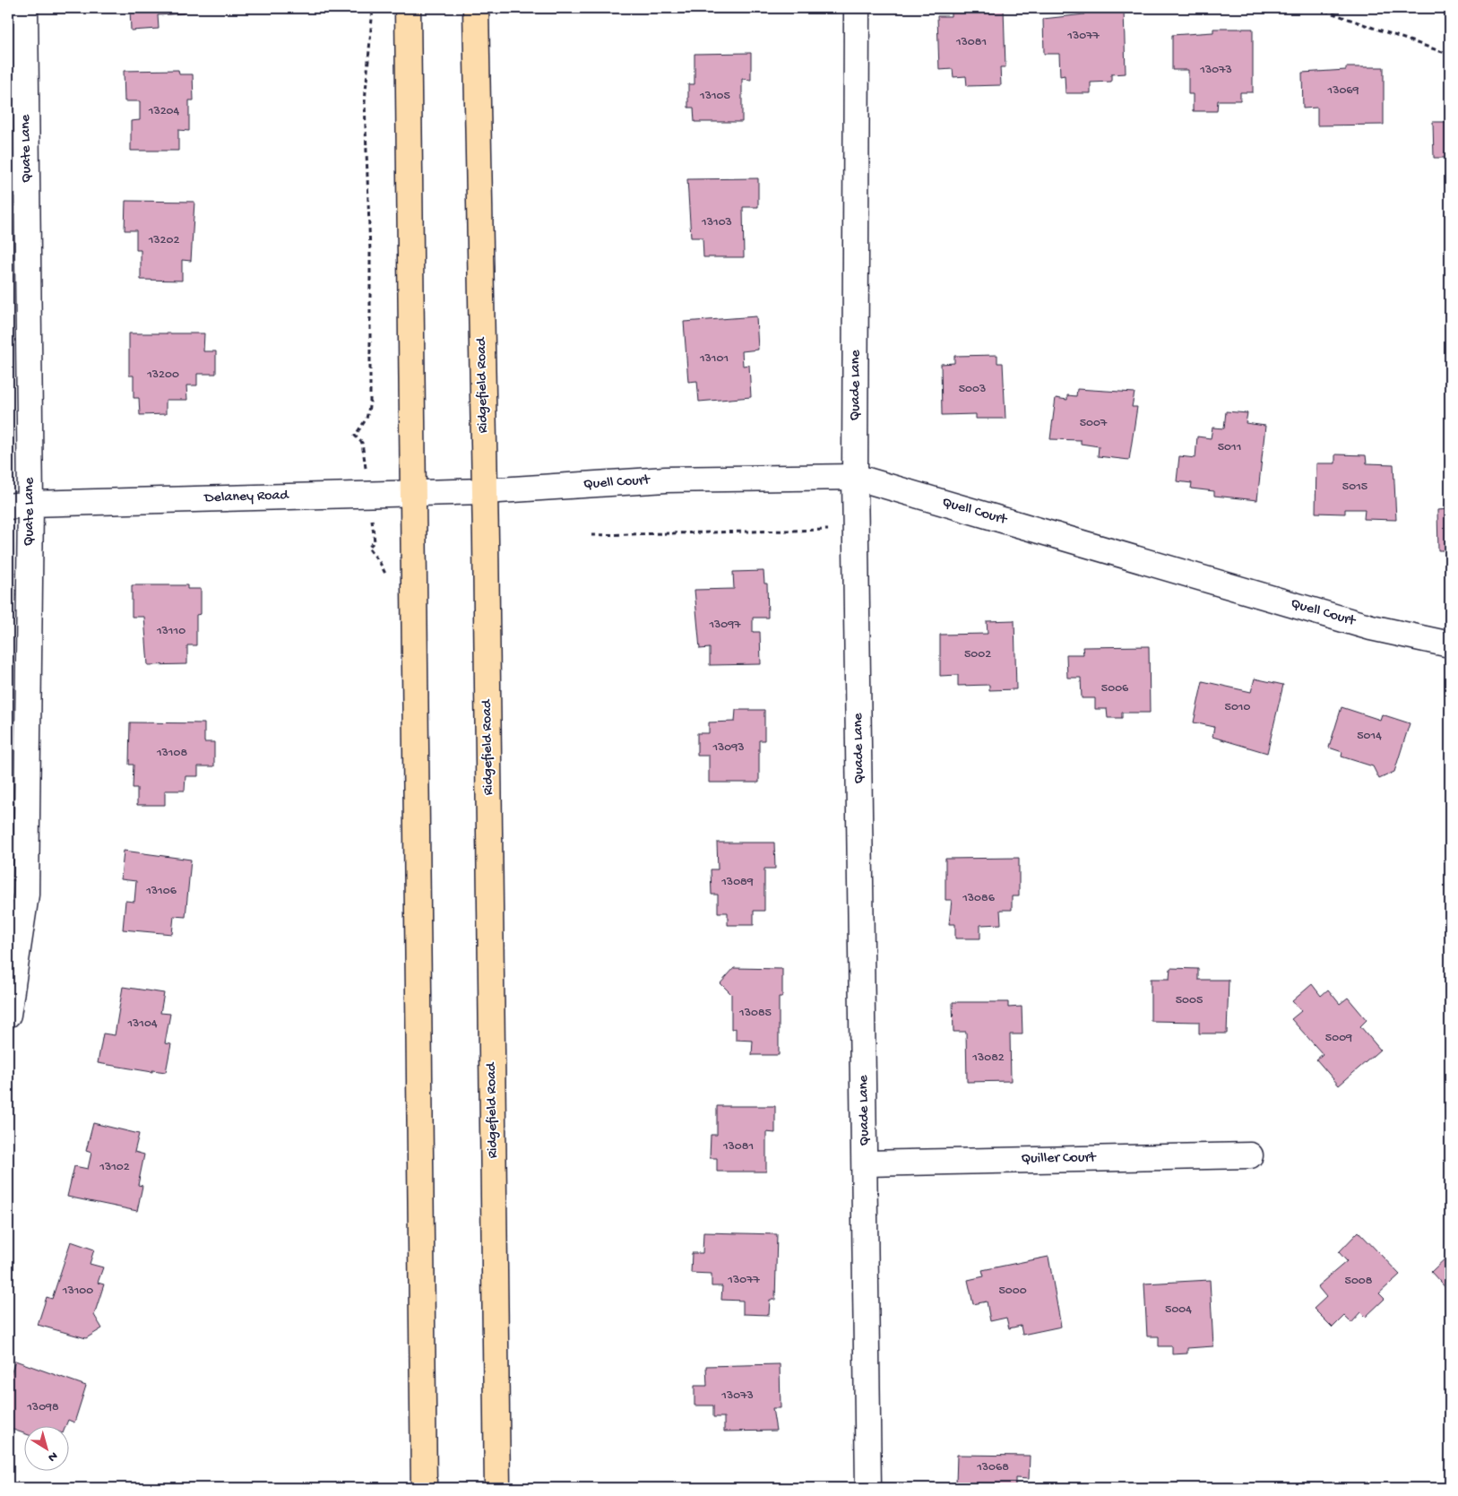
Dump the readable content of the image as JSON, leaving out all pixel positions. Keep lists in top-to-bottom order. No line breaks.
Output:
{"streets":{"main road":["Ridgefield Road"],"street":["Quate Lane","Quade Lane","Quell Court","Delaney Road","Quiller Court"]},"crossings":[["Quate Lane","Delaney Road"],["Ridgefield Road","Quell Court"],["Ridgefield Road","Delaney Road"],["Quade Lane","Quell Court"],["Quade Lane","Quiller Court"],["Quell Court","Delaney Road"]],"house_numbers":["13077","13081","13073","13069","13105","13204","13103","13202","13101","13200","5003","5007","5011","5015","13097","13110","5002","5006","5010","5014","13093","13108","13089","13106","13086","5005","13085","13104","5009","13082","13081","13102","13077","5008","13100","5000","5004","13073","13098","13068"],"north":"bottom right"}
